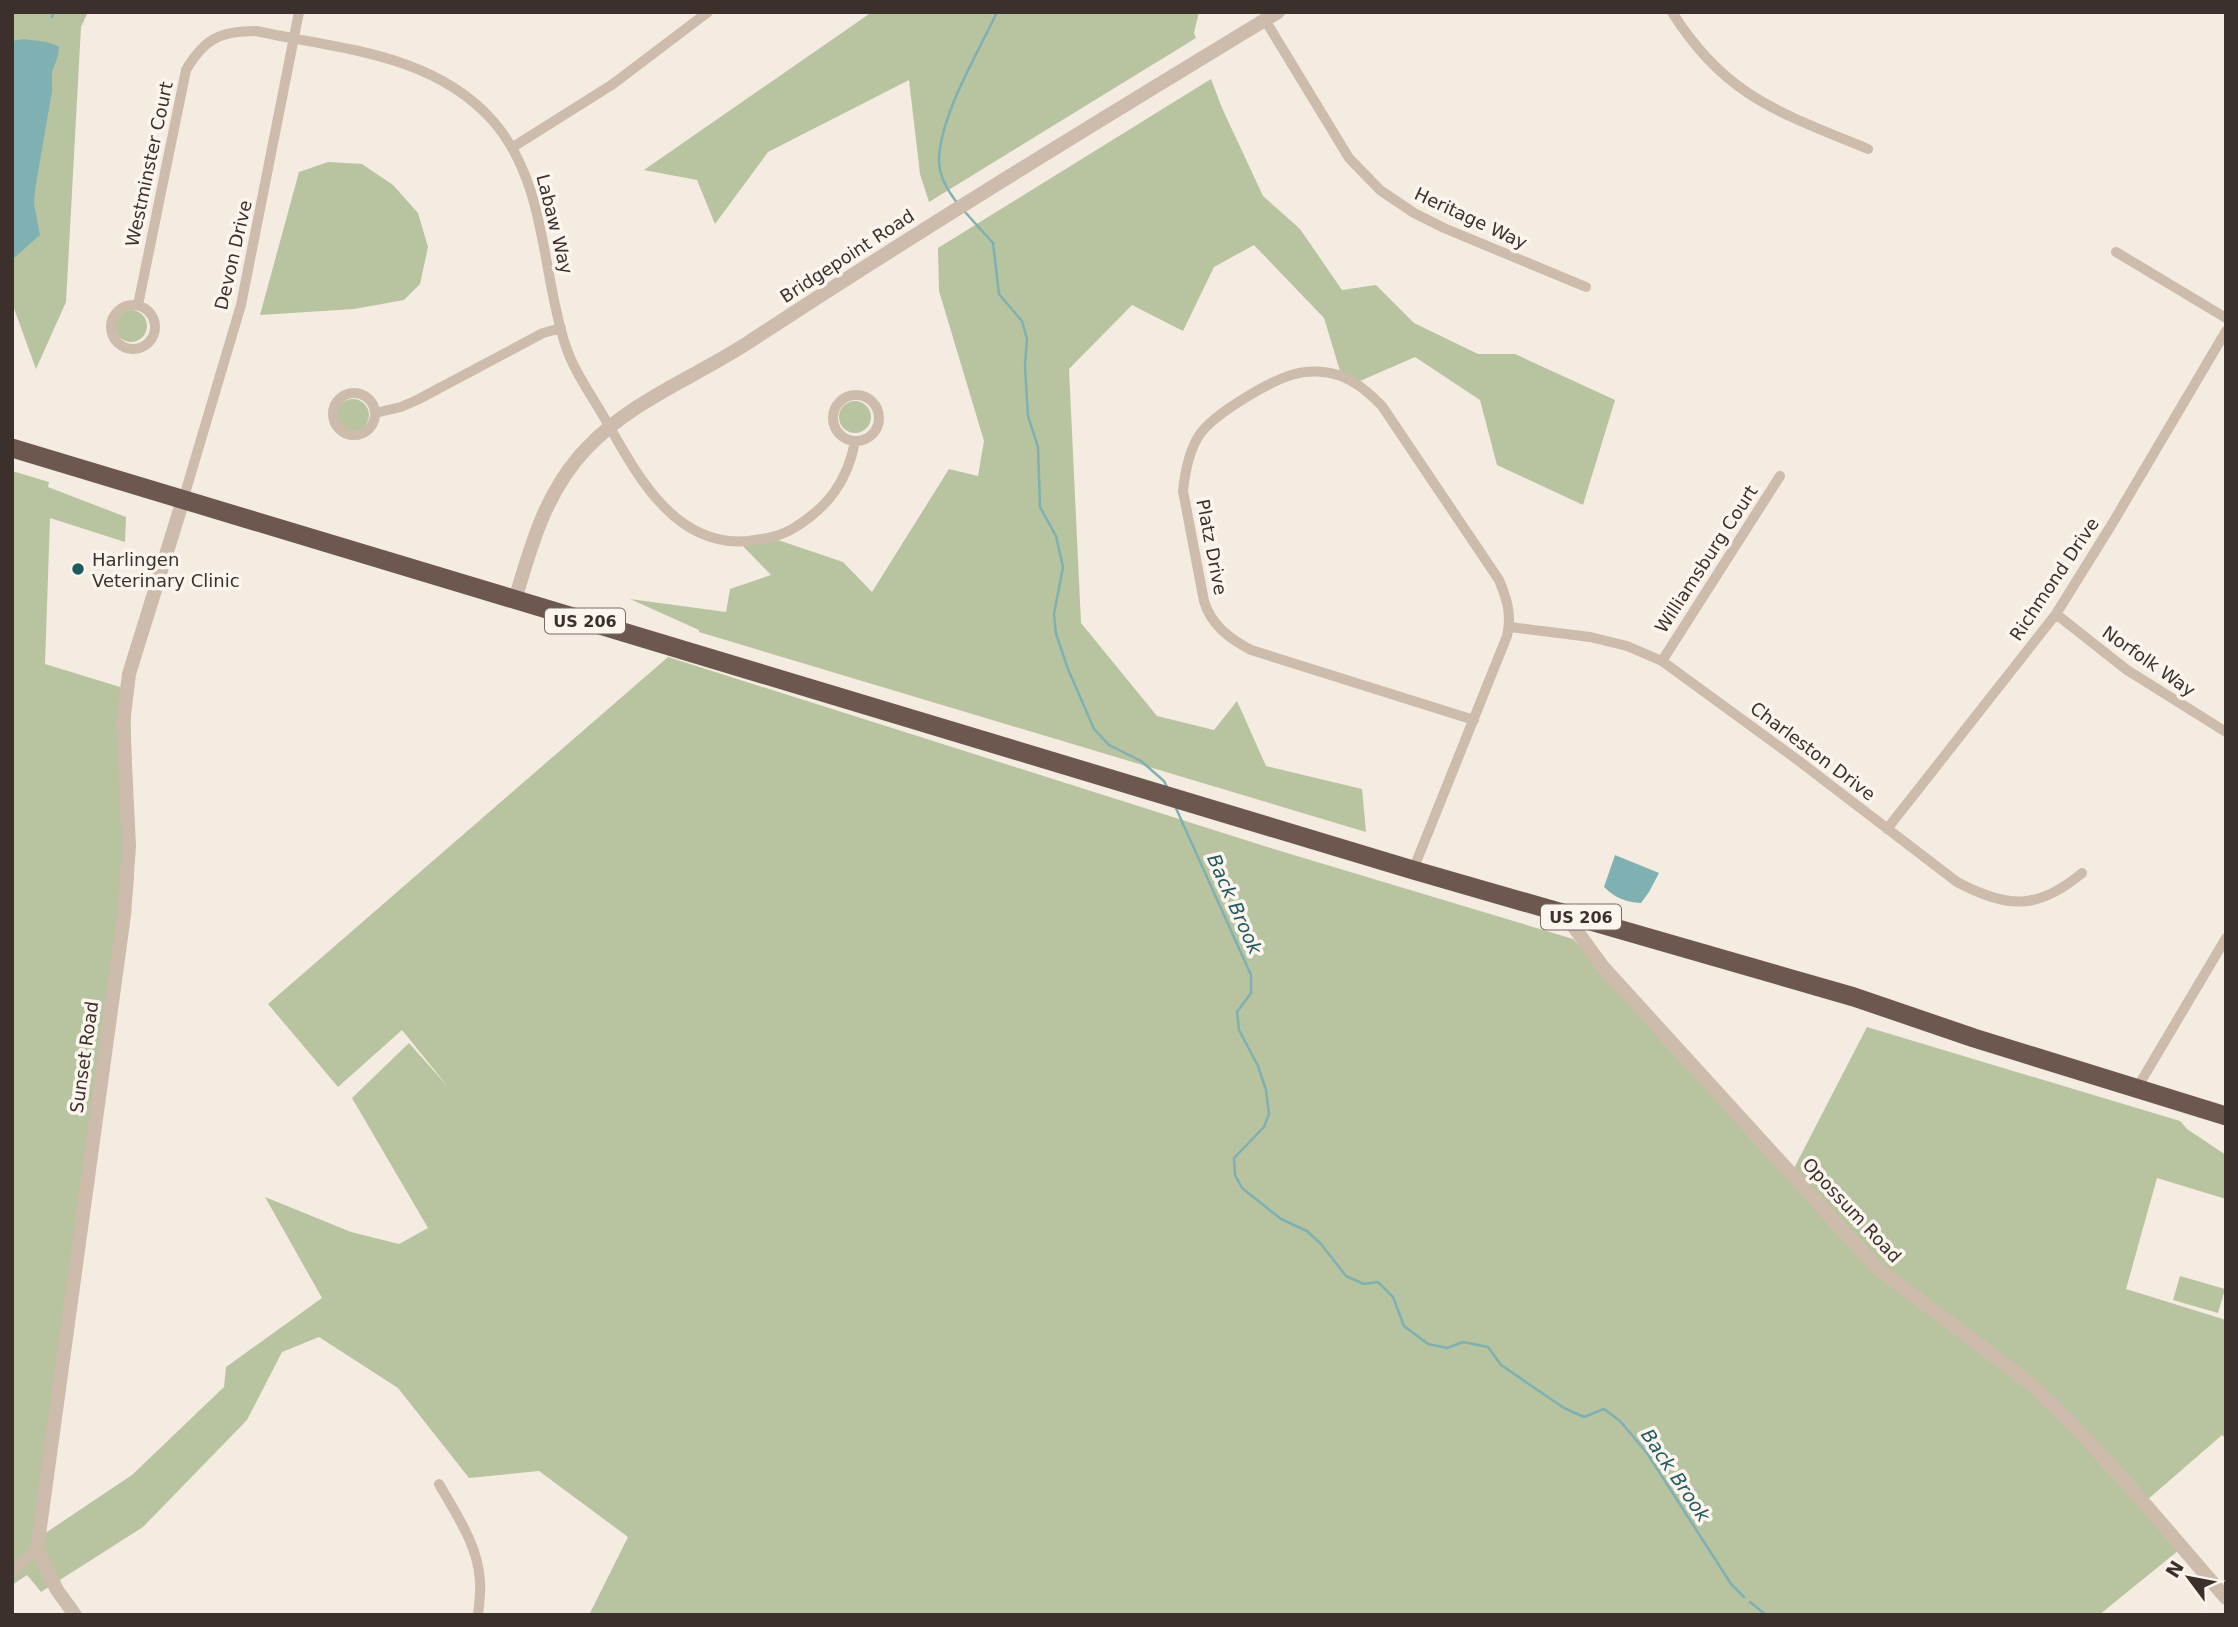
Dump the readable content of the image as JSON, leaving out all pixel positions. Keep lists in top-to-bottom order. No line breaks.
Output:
{"streets":{"highway":["US 206"],"street":["Westminster Court","Heritage Way","Labaw Way","Devon Drive","Bridgepoint Road","Platz Drive","Williamsburg Court","Richmond Drive","Norfolk Way","Charleston Drive","Sunset Road","Opossum Road"]},"crossings":[["Westminster Court","Labaw Way"],["Westminster Court","Devon Drive"],["Heritage Way","Bridgepoint Road"],["Labaw Way","Devon Drive"],["Labaw Way","Bridgepoint Road"],["Devon Drive","US 206"],["Devon Drive","Sunset Road"],["Bridgepoint Road","US 206"],["Platz Drive","US 206"],["Platz Drive","Charleston Drive"],["Williamsburg Court","Charleston Drive"],["Richmond Drive","Norfolk Way"],["Richmond Drive","Charleston Drive"],["US 206","Sunset Road"],["US 206","Opossum Road"]],"water":["Back Brook"],"places":["Harlingen Veterinary Clinic"],"north":"top left"}
